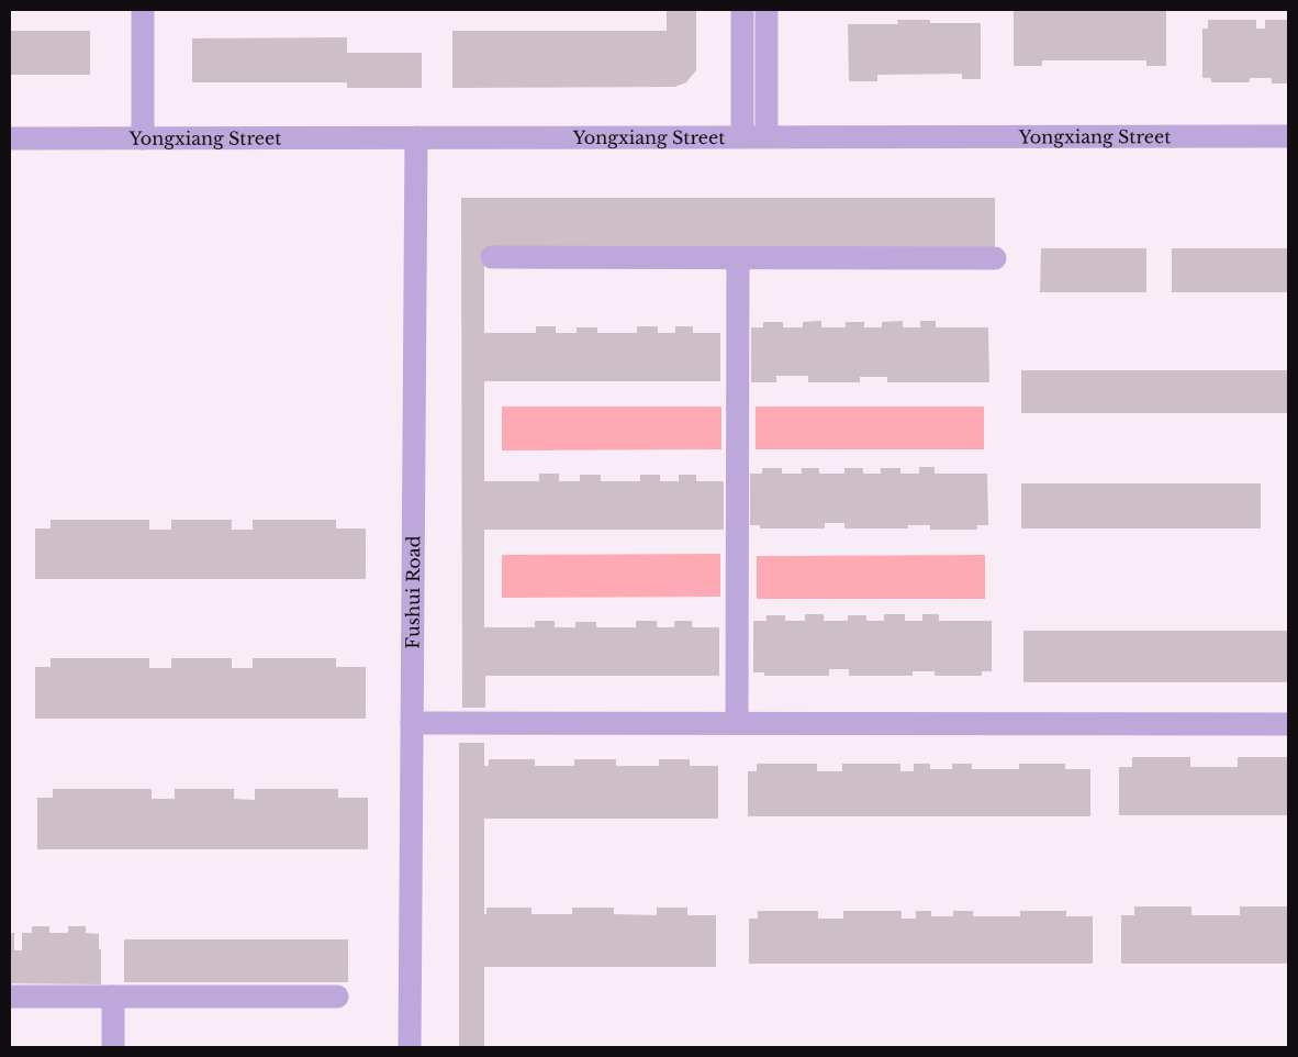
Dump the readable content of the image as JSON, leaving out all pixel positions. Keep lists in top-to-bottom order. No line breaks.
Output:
{"streets":{"street":["Yongxiang Street","Fushui Road"]},"crossings":[["Yongxiang Street","Fushui Road"]]}
